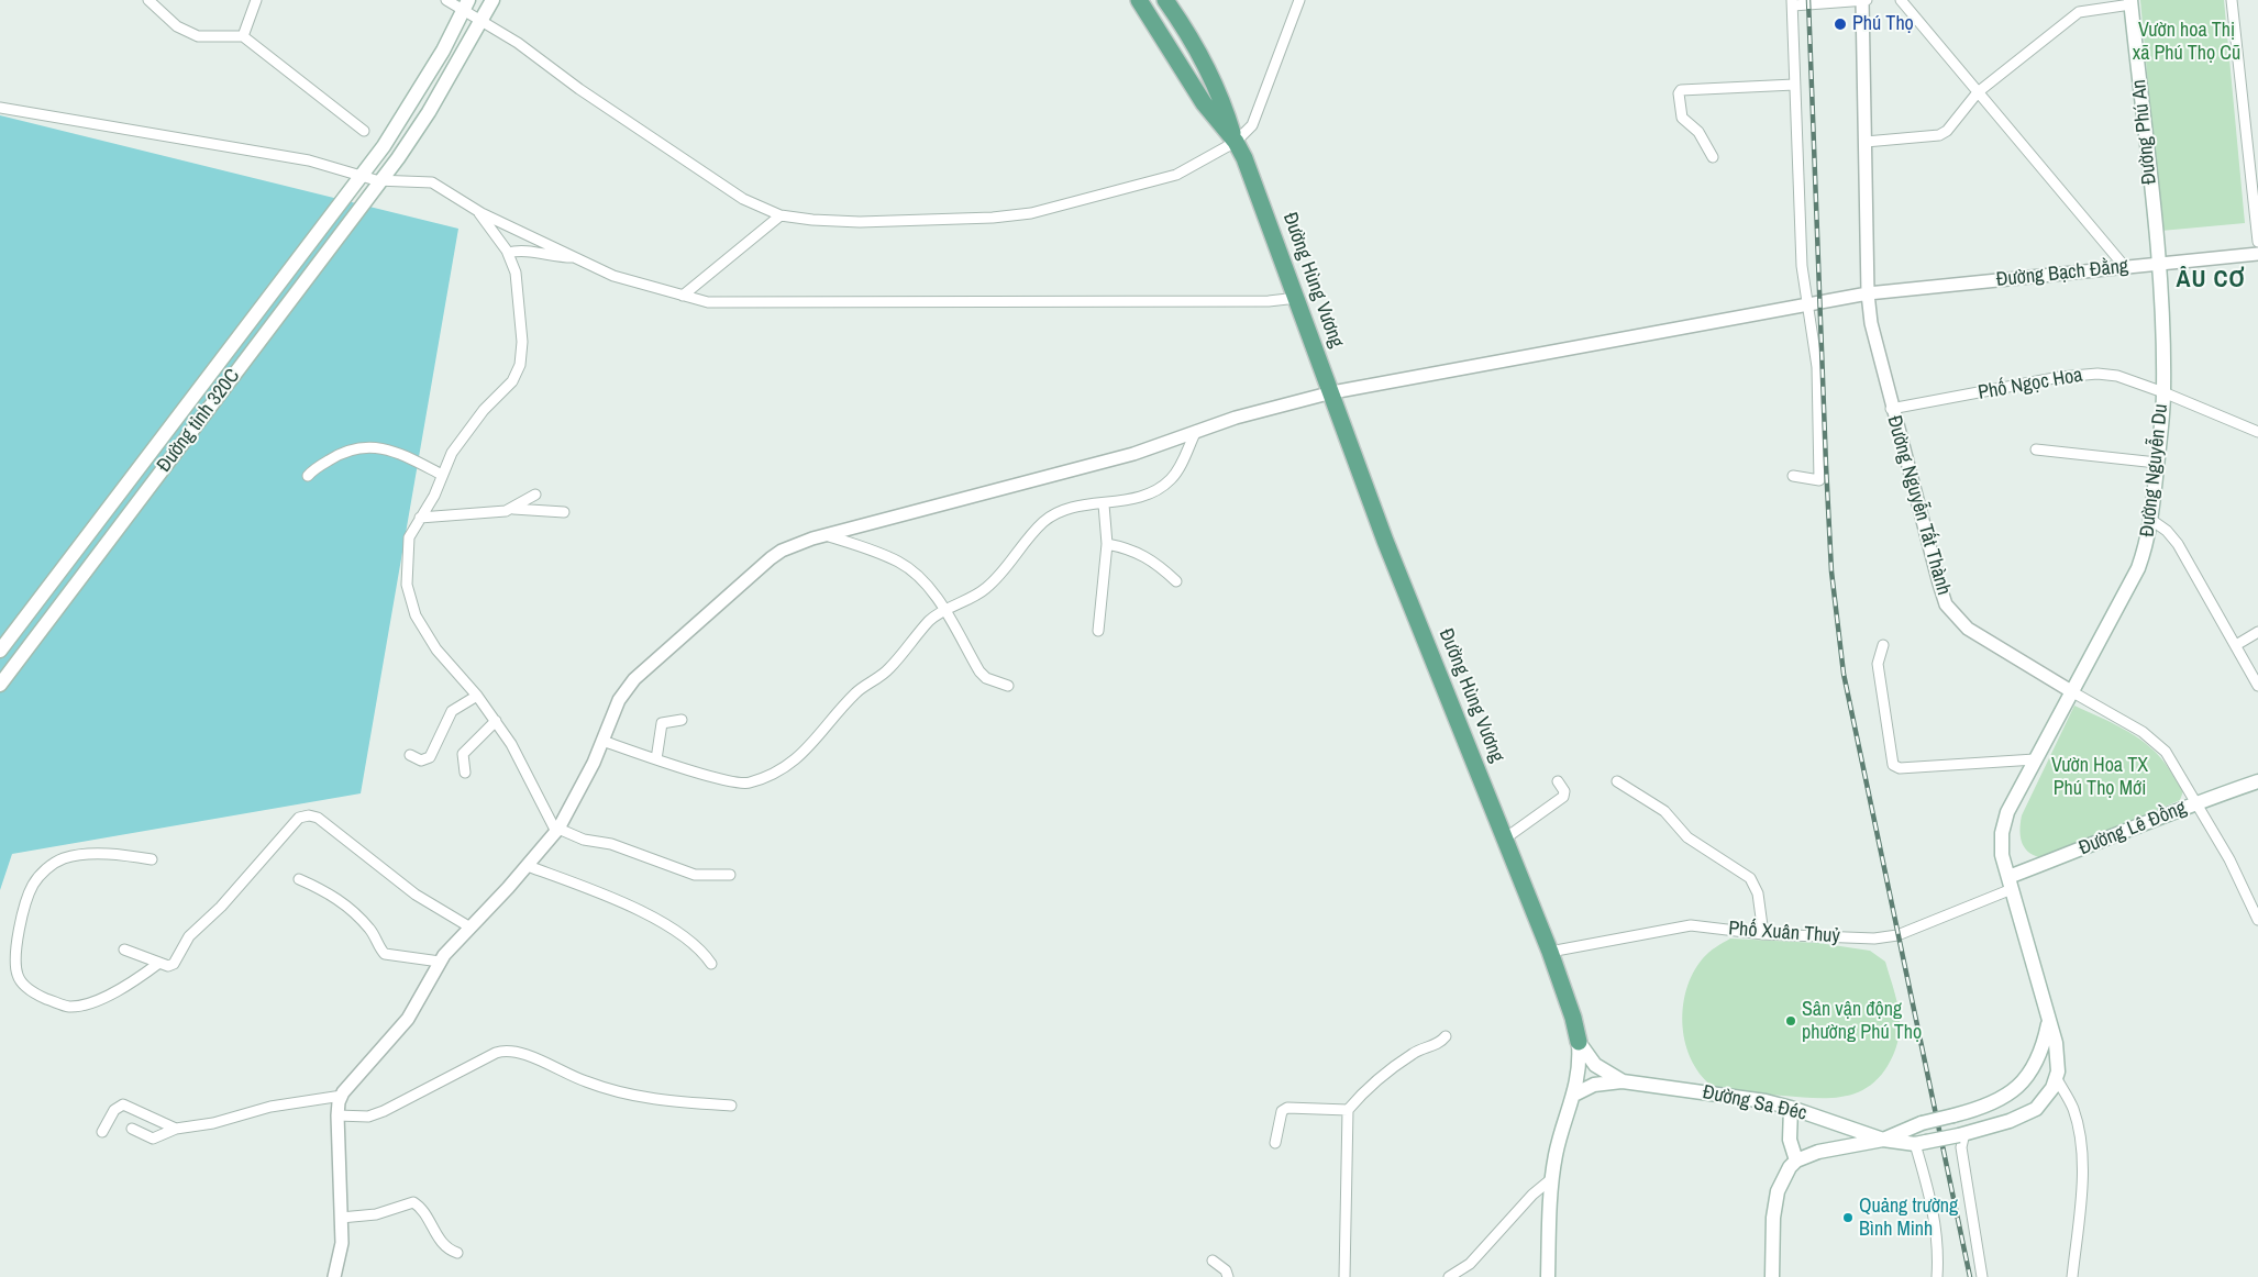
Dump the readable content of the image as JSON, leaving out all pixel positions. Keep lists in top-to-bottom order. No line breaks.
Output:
{"streets":{"main road":["Đường Phú An","Đường Hùng Vương","Đường tỉnh 320C","Đường Nguyễn Du","Đường Lê Đồng","Đường Sa Đéc"],"street":["Đường Bạch Đằng","Phố Ngọc Hoa","Đường Nguyễn Tất Thành","Phố Xuân Thuỷ"]},"crossings":[["Đường Phú An","Đường Bạch Đằng"],["Đường Phú An","Đường Nguyễn Du"],["Đường Bạch Đằng","Đường Hùng Vương"],["Đường Bạch Đằng","Đường Nguyễn Du"],["Đường Bạch Đằng","Đường Nguyễn Tất Thành"],["Đường Hùng Vương","Phố Xuân Thuỷ"],["Đường Hùng Vương","Đường Sa Đéc"],["Phố Ngọc Hoa","Đường Nguyễn Du"],["Phố Ngọc Hoa","Đường Nguyễn Tất Thành"],["Đường Nguyễn Du","Đường Nguyễn Tất Thành"],["Đường Lê Đồng","Phố Xuân Thuỷ"]],"districts":["ÂU CƠ"],"parks":["Vườn hoa Thị xã Phú Thọ Cũ","Vườn Hoa TX Phú Thọ Mới"],"places":["Phú Thọ","Sân vận động phường Phú Thọ","Quảng trường Bình Minh"]}
